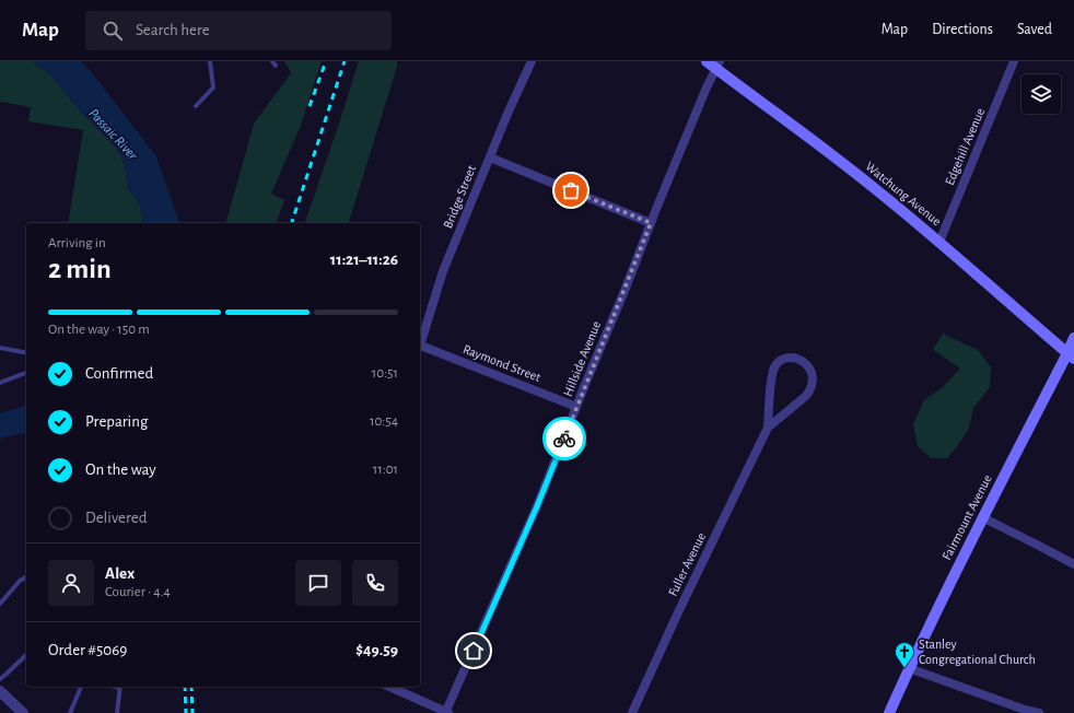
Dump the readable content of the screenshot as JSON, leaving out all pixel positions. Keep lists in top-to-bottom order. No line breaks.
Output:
{"streets":{"main road":["Watchung Avenue","Fairmount Avenue"],"street":["Edgehill Avenue","Bridge Street","Hillside Avenue","Raymond Street","Fuller Avenue"]},"crossings":[["Edgehill Avenue","Watchung Avenue"],["Watchung Avenue","Hillside Avenue"],["Watchung Avenue","Fairmount Avenue"],["Hillside Avenue","Raymond Street"]],"water":["Passaic River"],"places":{"church":["Stanley Congregational Church"]},"page":{"header":"Map","search":"Search here","nav":["Map","Directions","Saved"],"heading":["2 min","Arriving in","11:21–11:26"],"panel":["Alex","Courier · 4.4","Order #5069","$49.59"],"bar":"On the way · 150 m","list":[["Confirmed","10:51"],["Preparing","10:54"],["On the way","11:01"],"Delivered"]}}
